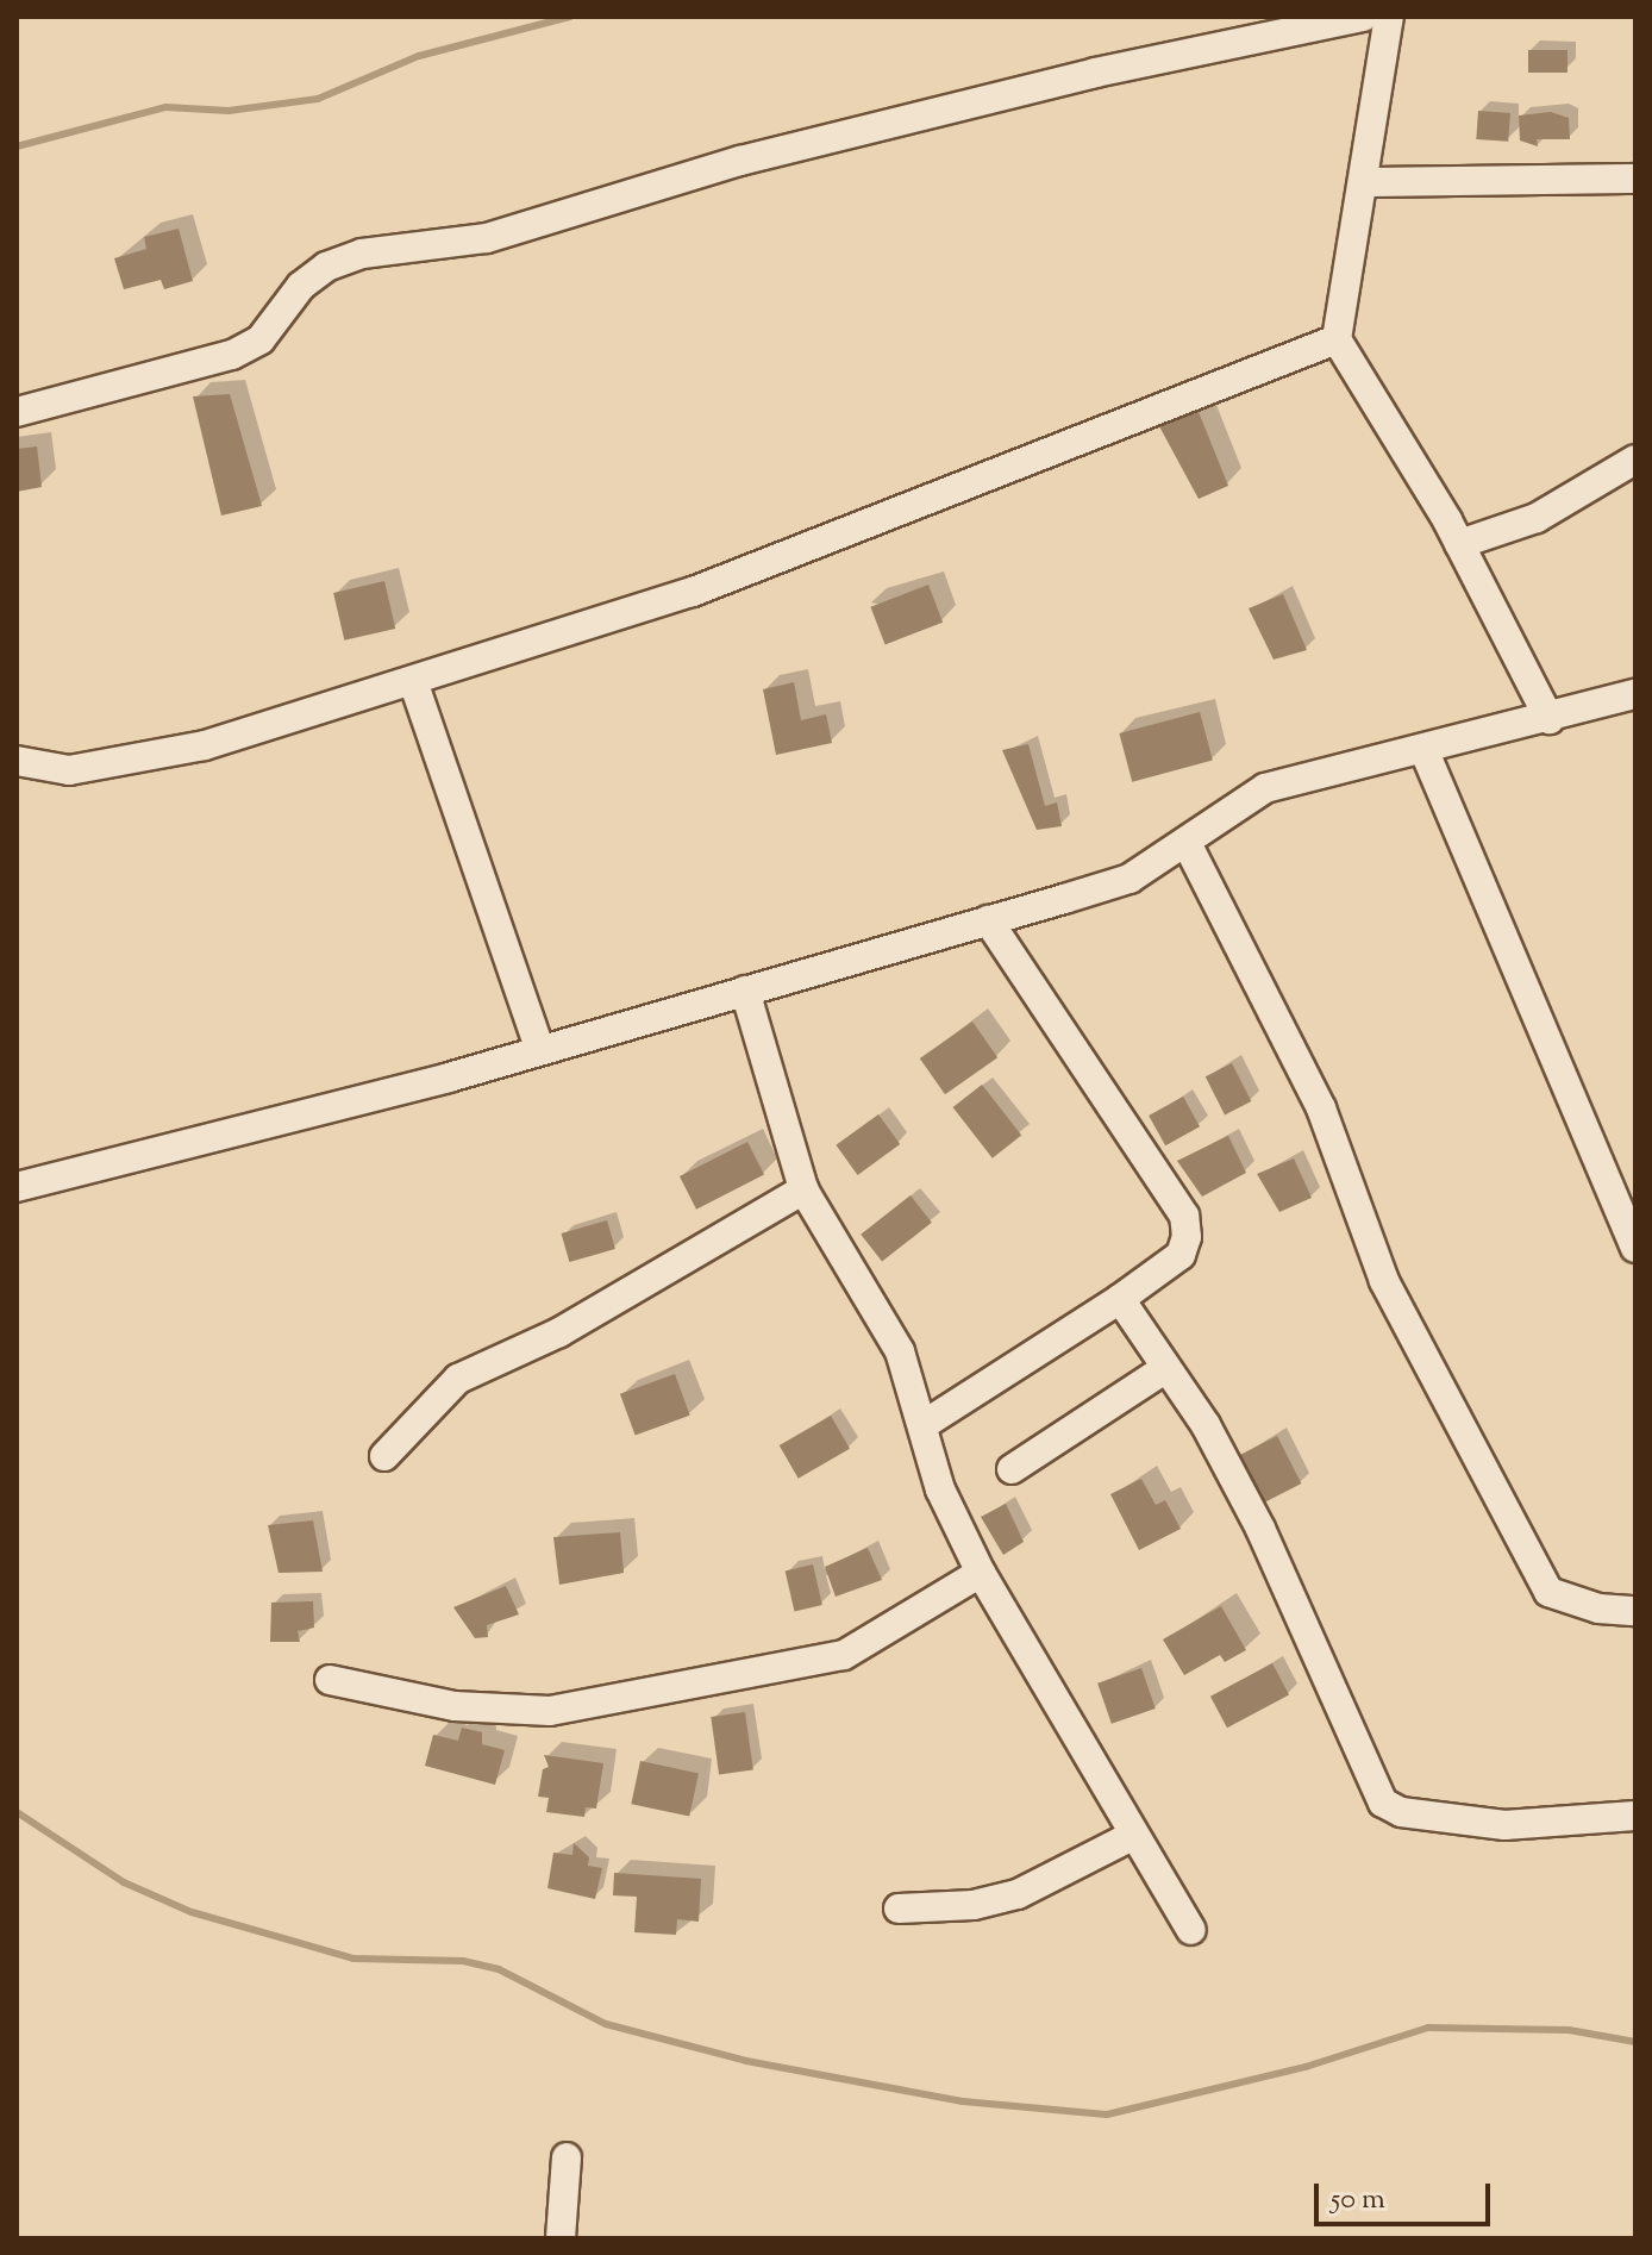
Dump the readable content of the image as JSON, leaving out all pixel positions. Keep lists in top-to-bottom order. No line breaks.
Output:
{"scale_bar":"50 m"}
